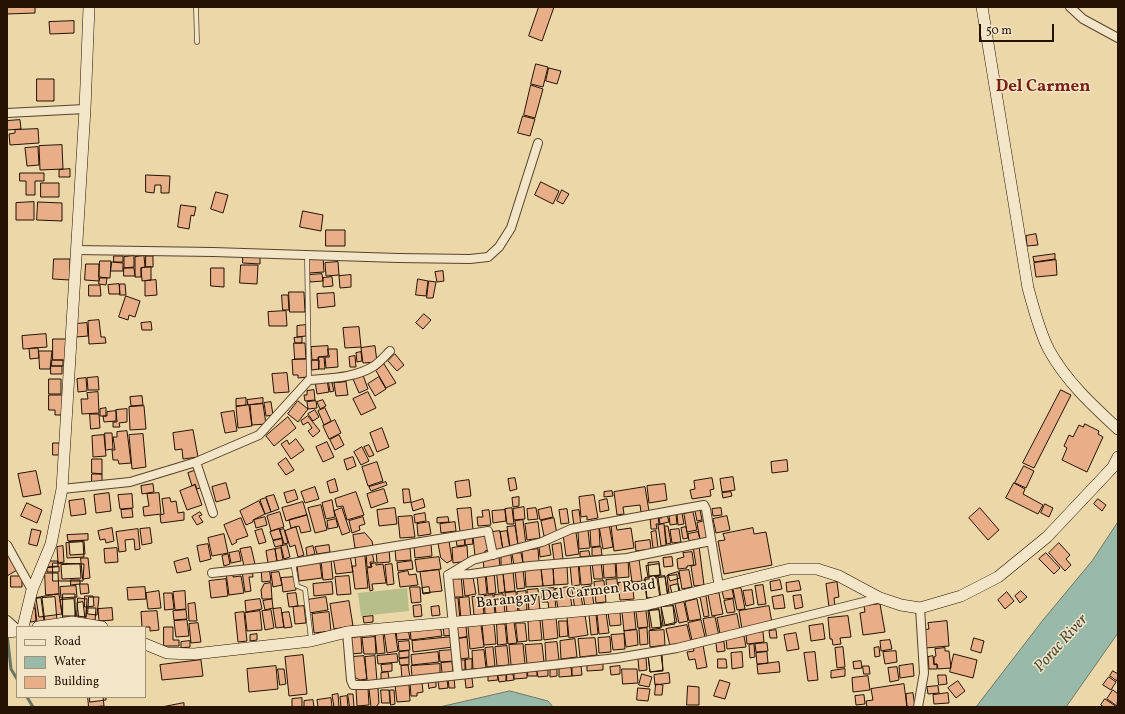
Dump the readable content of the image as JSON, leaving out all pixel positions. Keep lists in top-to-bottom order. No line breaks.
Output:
{"streets":{"street":["Barangay Del Carmen Road"]},"districts":["Del Carmen"],"water":["Porac River"],"legend":["Road","Water","Building"],"scale_bar":"50 m"}
